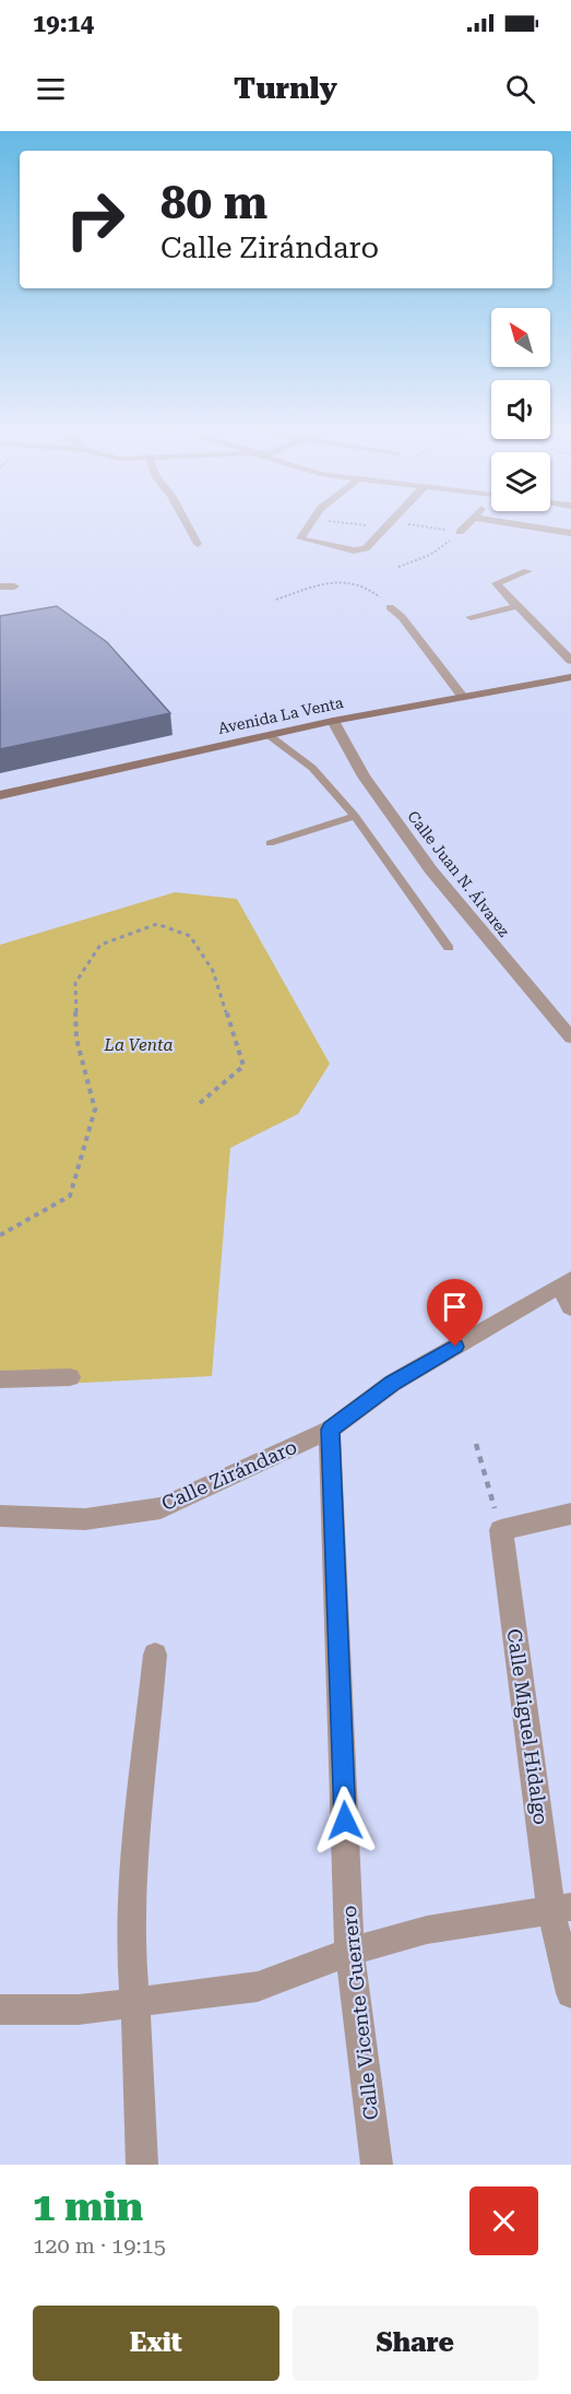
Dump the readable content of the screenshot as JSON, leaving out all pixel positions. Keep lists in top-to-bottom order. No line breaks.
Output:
{"streets":{"main road":["Avenida La Venta"],"street":["Calle Juan N. Álvarez","Calle Zirándaro","Calle Miguel Hidalgo","Calle Vicente Guerrero"]},"crossings":[["Avenida La Venta","Calle Juan N. Álvarez"],["Calle Zirándaro","Calle Vicente Guerrero"]],"parks":["La Venta"],"north":"top left","page":{"status":"19:14","header":"Turnly","turn":["80 m","Calle Zirándaro"],"heading":["1 min","120 m · 19:15"],"buttons":["Exit","Share"]}}
